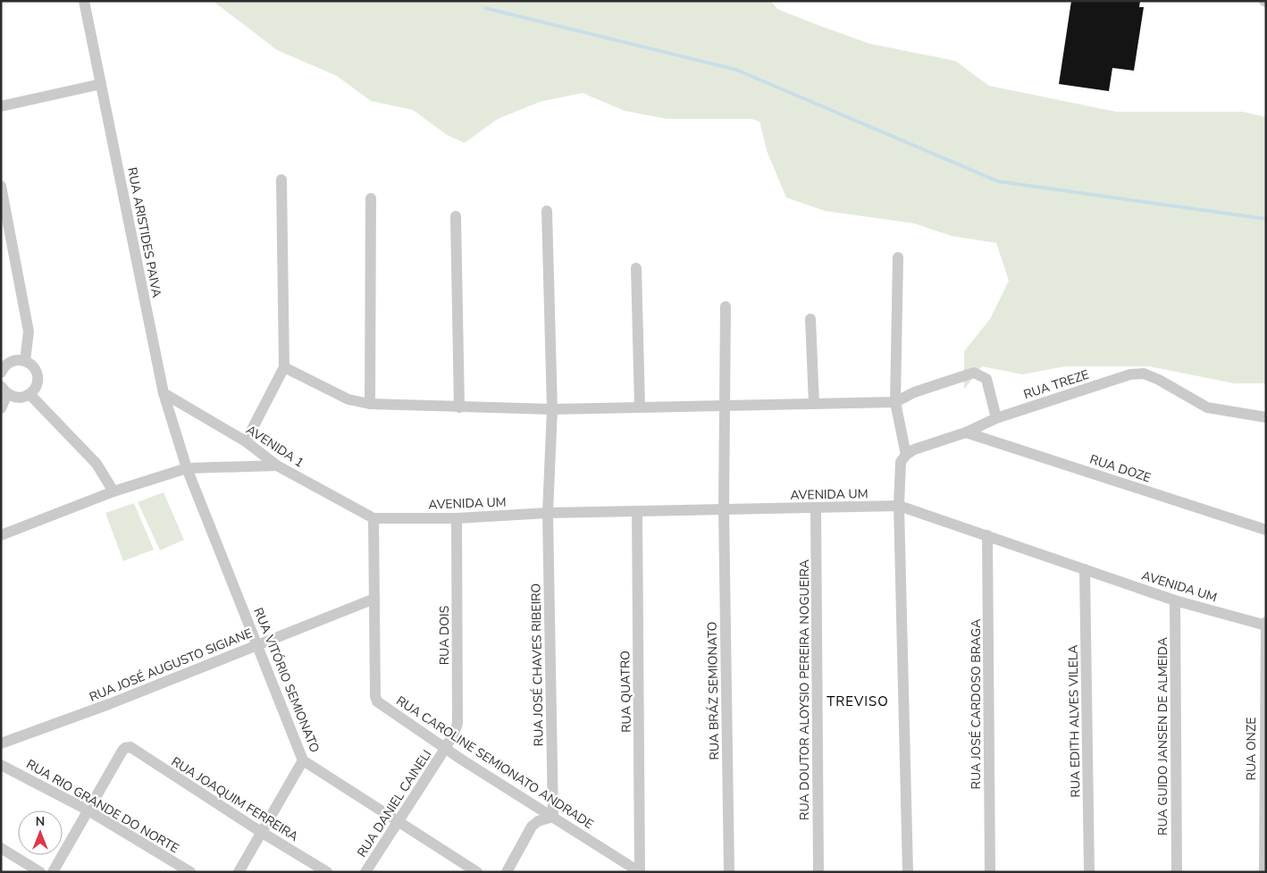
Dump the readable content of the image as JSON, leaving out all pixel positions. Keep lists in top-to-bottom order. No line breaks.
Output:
{"streets":{"street":["RUA ARISTIDES PAIVA","RUA TREZE","AVENIDA 1","RUA DOZE","AVENIDA UM","RUA DOIS","RUA JOSÉ AUGUSTO SIGIANE","RUA JOSÉ CHAVES RIBEIRO","RUA VITÓRIO SEMIONATO","RUA DOUTOR ALOYSIO PEREIRA NOGUEIRA","RUA BRÁZ SEMIONATO","RUA QUATRO","RUA JOSÉ CARDOSO BRAGA","RUA EDITH ALVES VILELA","RUA GUIDO JANSEN DE ALMEIDA","RUA ONZE","RUA CAROLINE SEMIONATO ANDRADE","RUA JOAQUIM FERREIRA","RUA DANIEL CAINELI","RUA RIO GRANDE DO NORTE"]},"crossings":[["RUA ARISTIDES PAIVA","AVENIDA 1"],["RUA ARISTIDES PAIVA","RUA VITÓRIO SEMIONATO"],["RUA TREZE","RUA DOZE"],["AVENIDA 1","AVENIDA UM"],["AVENIDA 1","RUA CAROLINE SEMIONATO ANDRADE"],["AVENIDA UM","RUA DOIS"],["AVENIDA UM","RUA JOSÉ CHAVES RIBEIRO"],["AVENIDA UM","RUA DOUTOR ALOYSIO PEREIRA NOGUEIRA"],["AVENIDA UM","RUA BRÁZ SEMIONATO"],["AVENIDA UM","RUA QUATRO"],["AVENIDA UM","RUA JOSÉ CARDOSO BRAGA"],["AVENIDA UM","RUA EDITH ALVES VILELA"],["AVENIDA UM","RUA GUIDO JANSEN DE ALMEIDA"],["AVENIDA UM","RUA ONZE"],["AVENIDA UM","RUA CAROLINE SEMIONATO ANDRADE"],["RUA DOIS","RUA CAROLINE SEMIONATO ANDRADE"],["RUA DOIS","RUA DANIEL CAINELI"],["RUA JOSÉ AUGUSTO SIGIANE","RUA VITÓRIO SEMIONATO"],["RUA JOSÉ AUGUSTO SIGIANE","RUA CAROLINE SEMIONATO ANDRADE"],["RUA JOSÉ CHAVES RIBEIRO","RUA CAROLINE SEMIONATO ANDRADE"],["RUA VITÓRIO SEMIONATO","RUA DANIEL CAINELI"],["RUA QUATRO","RUA CAROLINE SEMIONATO ANDRADE"],["RUA CAROLINE SEMIONATO ANDRADE","RUA DANIEL CAINELI"],["RUA JOAQUIM FERREIRA","RUA RIO GRANDE DO NORTE"]],"districts":["TREVISO"],"north":"top"}
